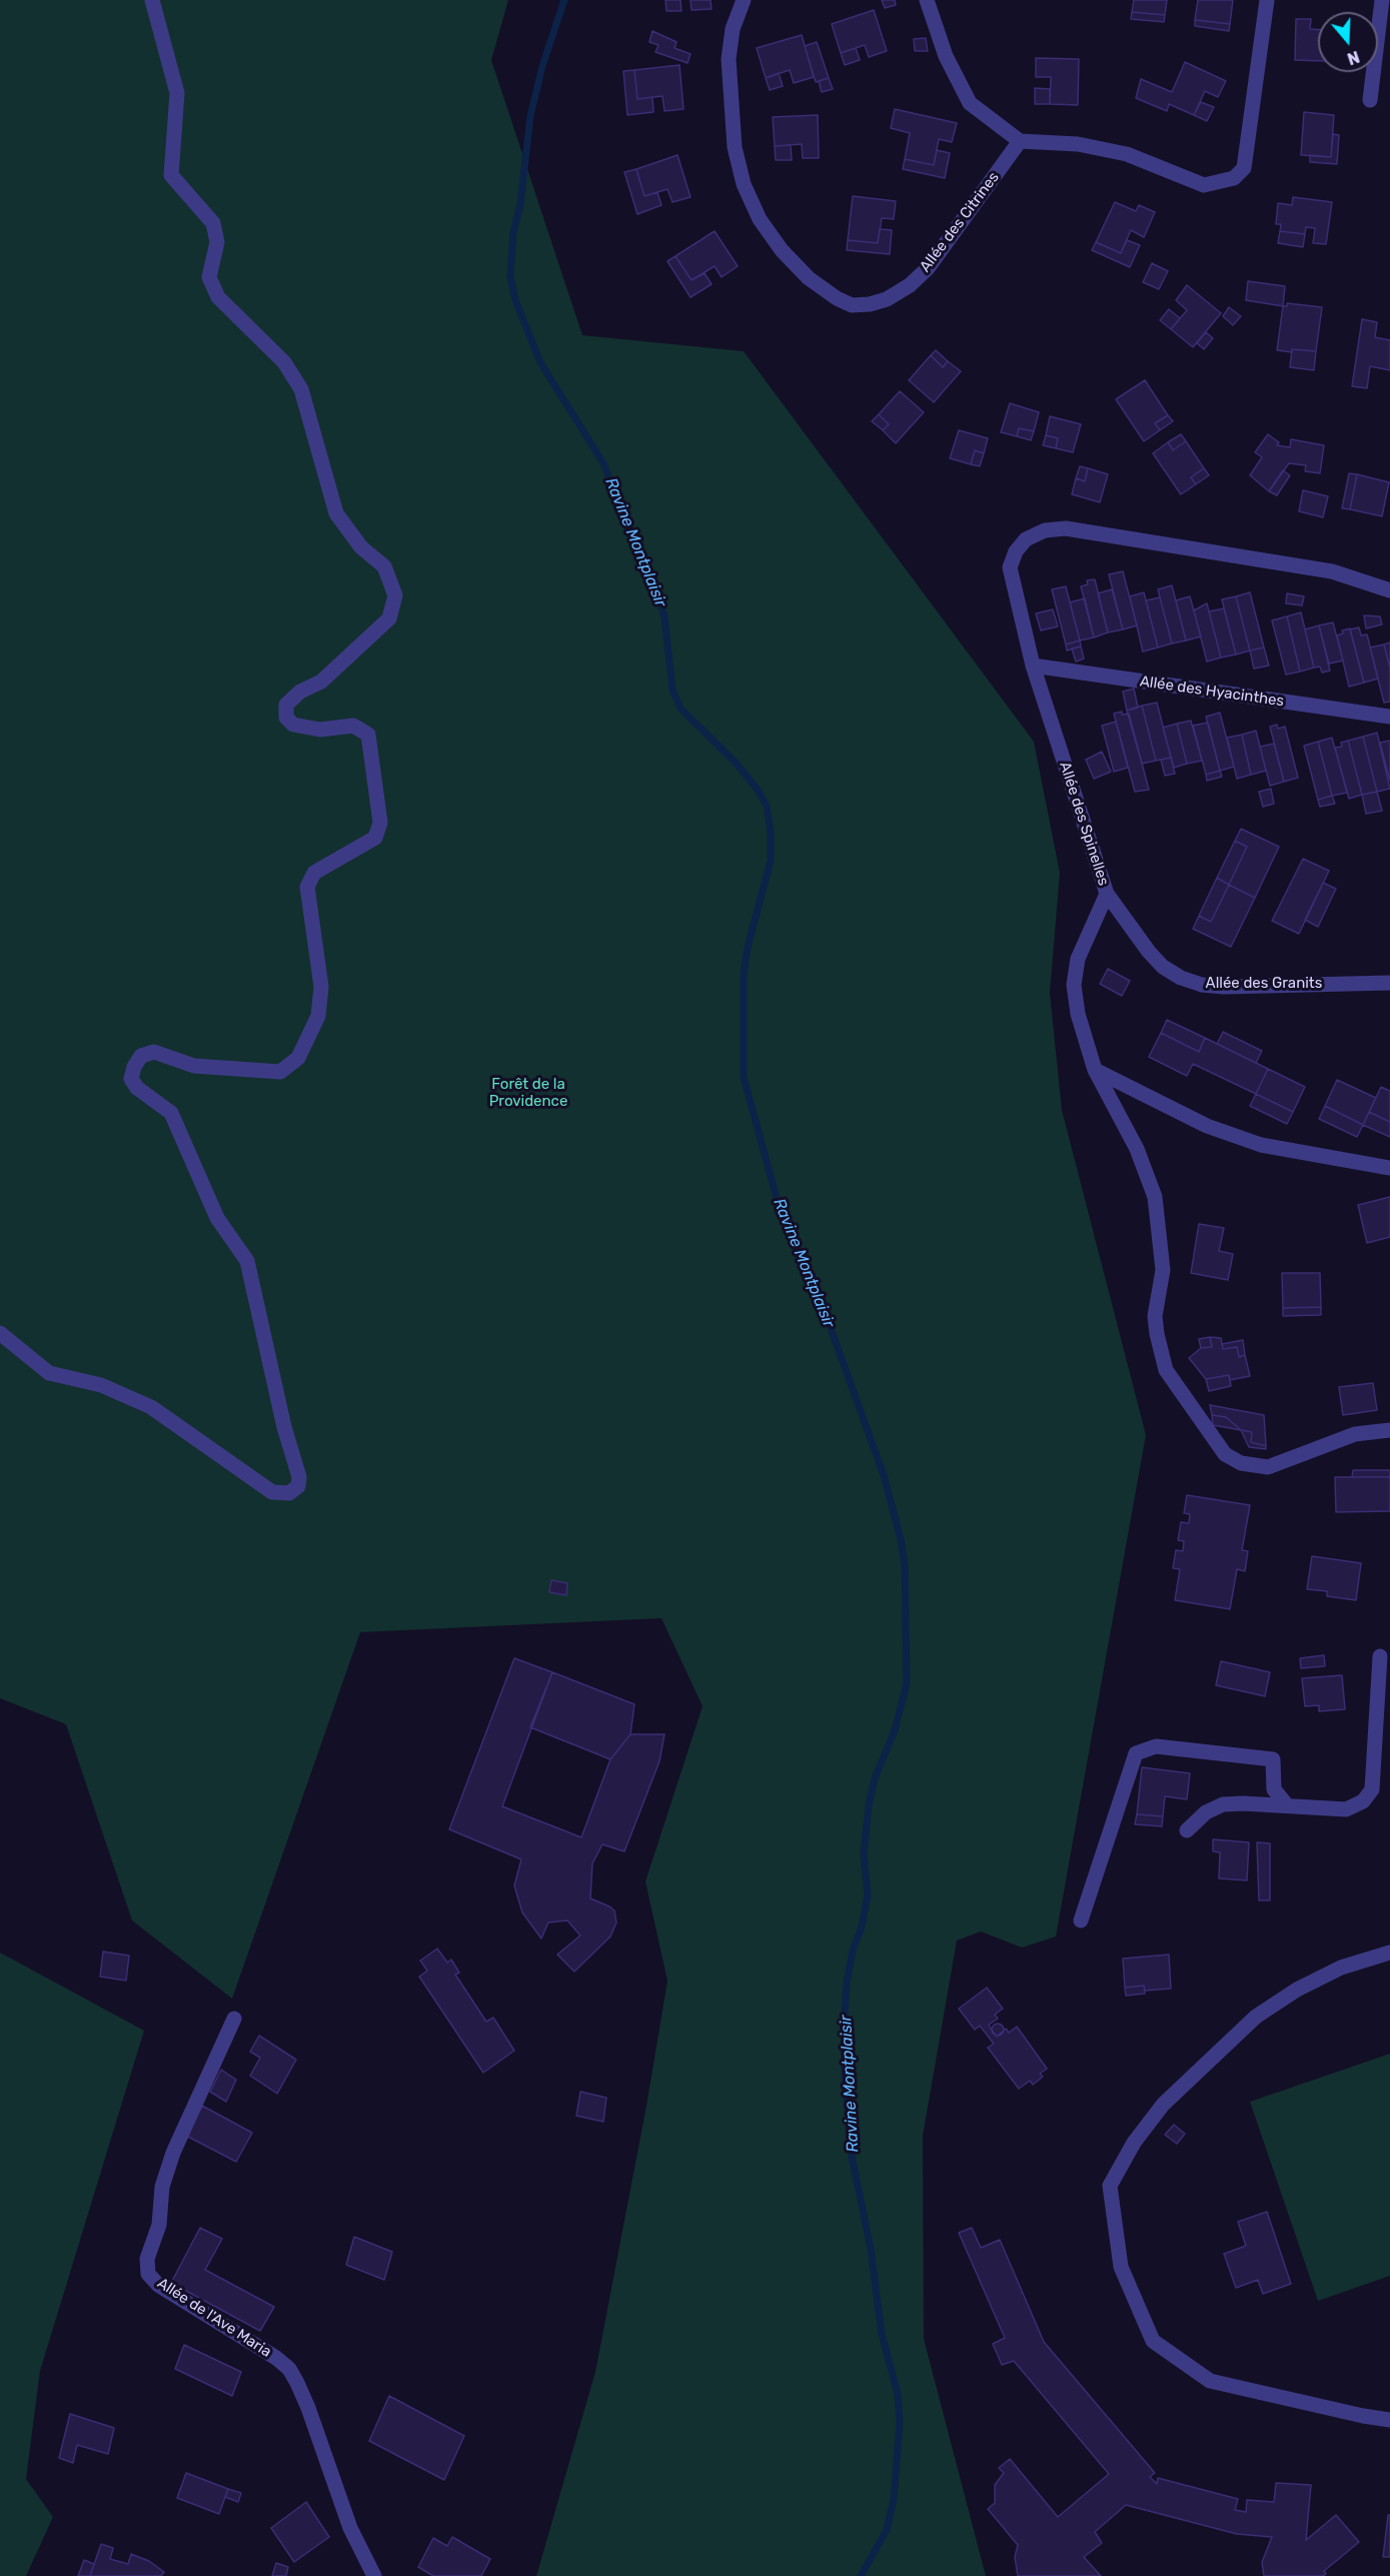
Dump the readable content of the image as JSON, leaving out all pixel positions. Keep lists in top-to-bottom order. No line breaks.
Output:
{"streets":{"street":["Allée des Citrines","Allée des Hyacinthes","Allée des Spinelles","Allée des Granits","Allée de l'Ave Maria"]},"crossings":[["Allée des Hyacinthes","Allée des Spinelles"],["Allée des Spinelles","Allée des Granits"]],"water":["Ravine Montplaisir"],"parks":["Forêt de la Providence"],"north":"bottom"}
